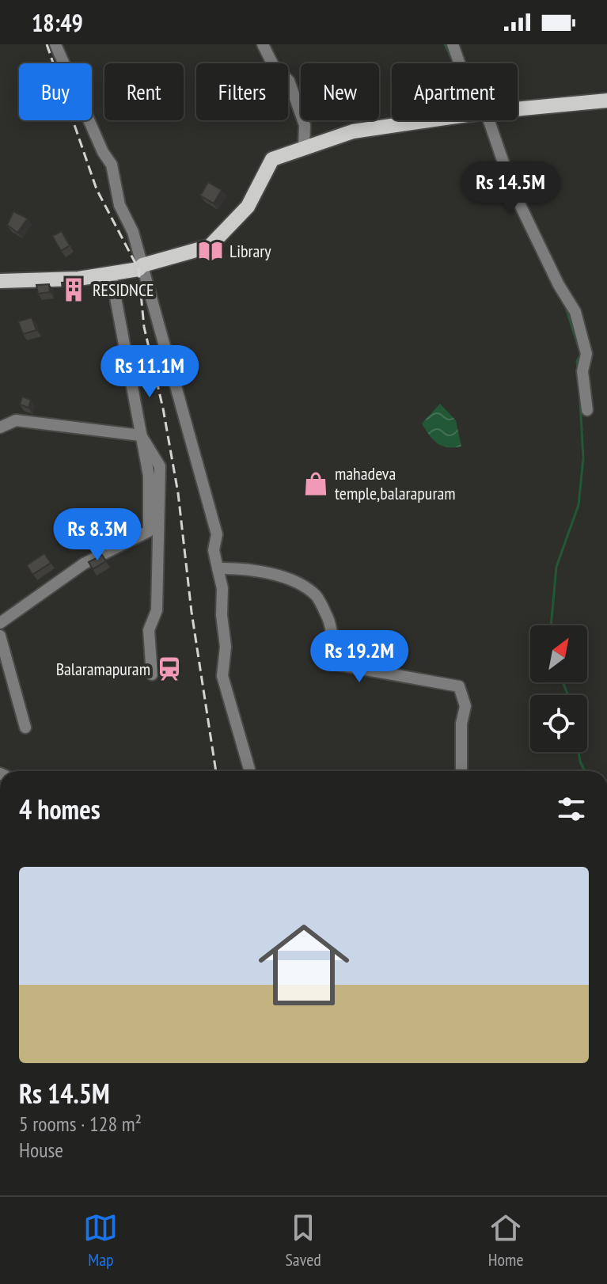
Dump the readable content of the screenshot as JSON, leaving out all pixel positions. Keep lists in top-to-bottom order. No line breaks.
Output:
{"places":{"library":["Library"],"building":["RESIDNCE"],"shop":["mahadeva temple,balarapuram"],"station":["Balaramapuram"]},"north":"top right","page":{"status":"18:49","chip":["Buy","Rent","Filters","New","Apartment"],"price":["Rs 14.5M","Rs 11.1M","Rs 8.3M","Rs 19.2M"],"heading":"4 homes","list":[{"name":"Rs 14.5M","note":"5 rooms · 128 m² · House"}],"tabs":["Map","Saved","Home"]}}
